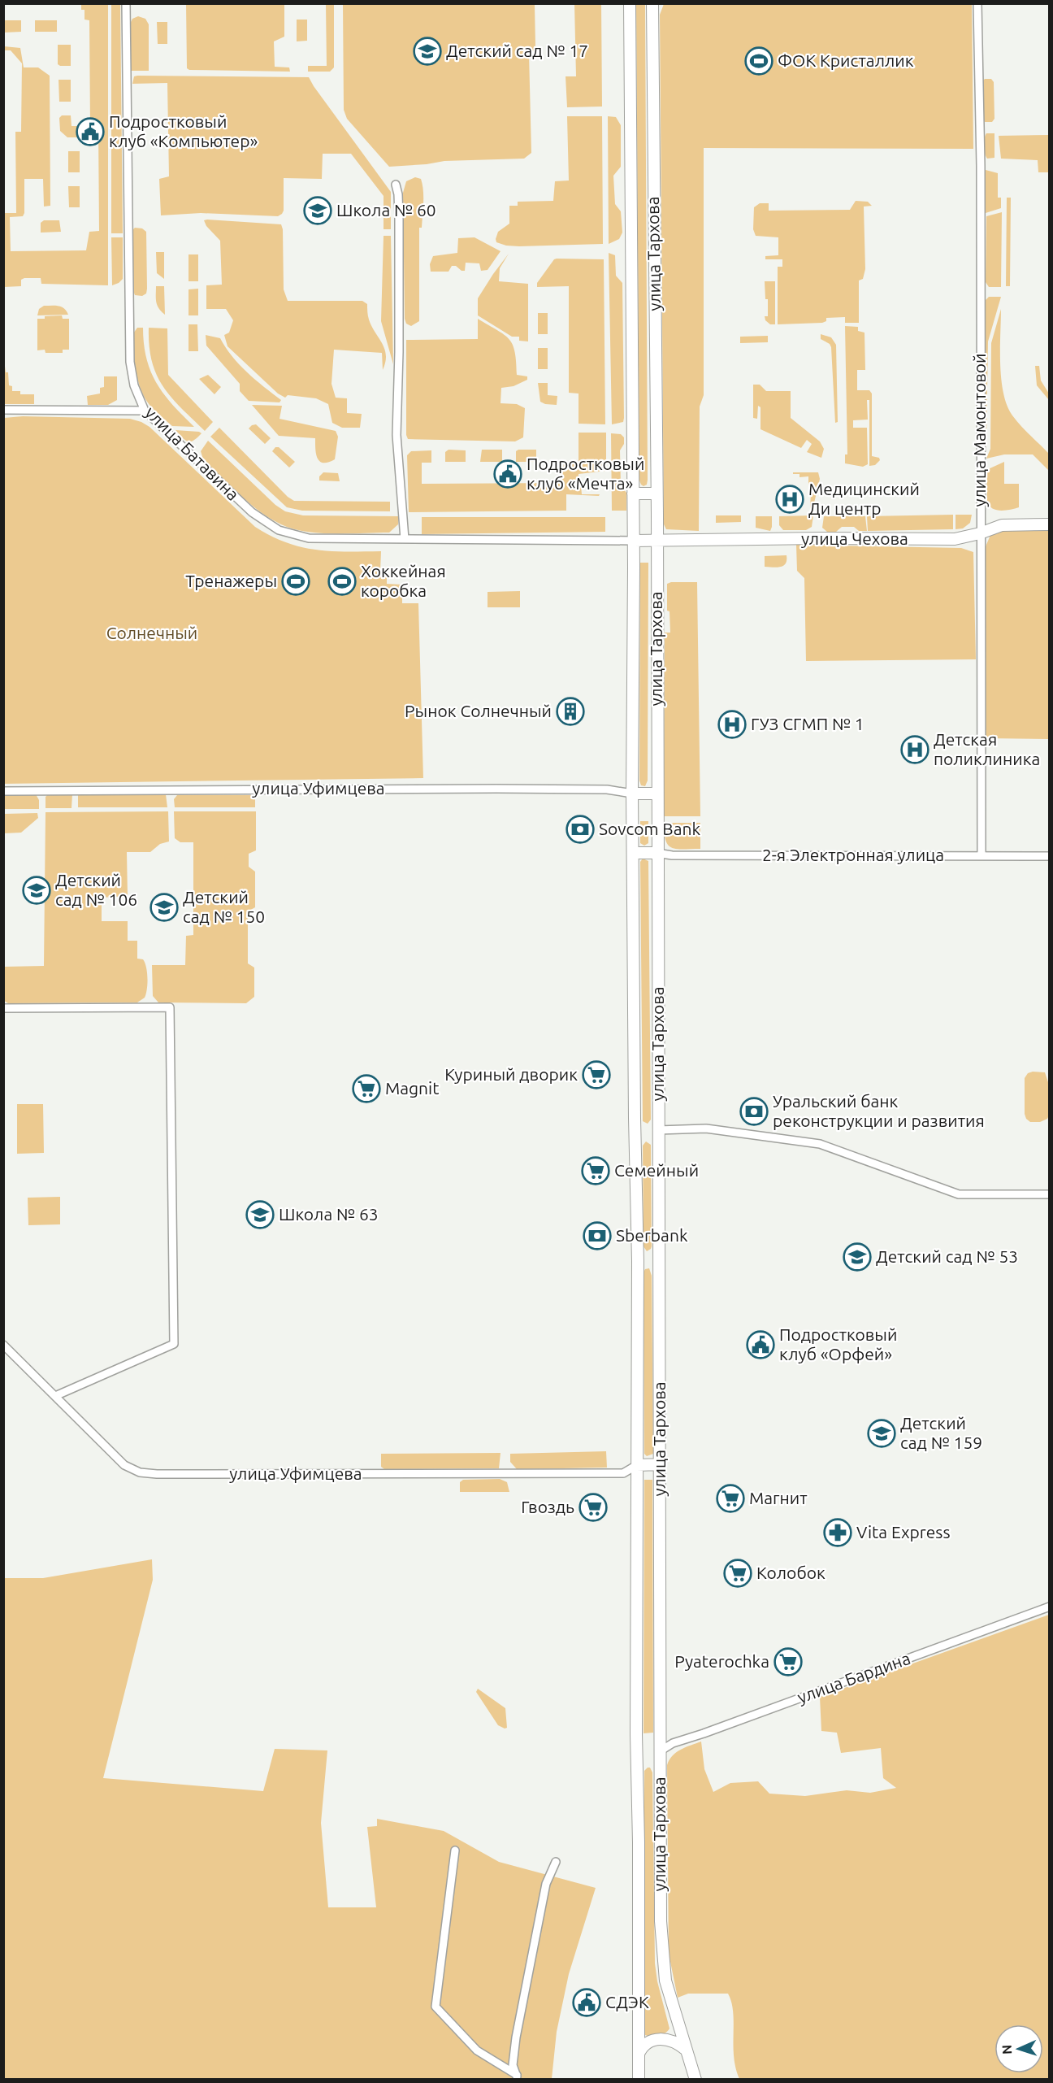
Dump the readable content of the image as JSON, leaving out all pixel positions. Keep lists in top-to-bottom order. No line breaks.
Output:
{"streets":{"main road":["улица Тархова","улица Чехова"],"street":["улица Мамонтовой","улица Батавина","улица Уфимцева","2-я Электронная улица","улица Бардина"]},"crossings":[["улица Тархова","улица Батавина"],["улица Тархова","улица Чехова"],["улица Тархова","улица Уфимцева"],["улица Тархова","2-я Электронная улица"],["улица Тархова","улица Бардина"],["улица Мамонтовой","улица Чехова"],["улица Мамонтовой","2-я Электронная улица"],["улица Батавина","улица Чехова"]],"parks":["Солнечный"],"places":{"school or university":["Детский сад № 17","Школа № 60","Детский сад № 106","Детский сад № 150","Школа № 63","Детский сад № 53","Детский сад № 159"],"sports":["ФОК Кристаллик","Тренажеры","Хоккейная коробка"],"public building":["Подростковый клуб «Компьютер»","Подростковый клуб «Мечта»","Подростковый клуб «Орфей»","СДЭК"],"hospital":["Медицинский Ди центр","ГУЗ СГМП № 1","Детская поликлиника"],"building":["Рынок Солнечный"],"bank":["Sovcom Bank","Уральский банк реконструкции и развития","Sberbank"],"supermarket":["Куриный дворик","Magnit","Семейный","Магнит","Гвоздь","Колобок","Pyaterochka"],"pharmacy":["Vita Express"]},"north":"left"}
